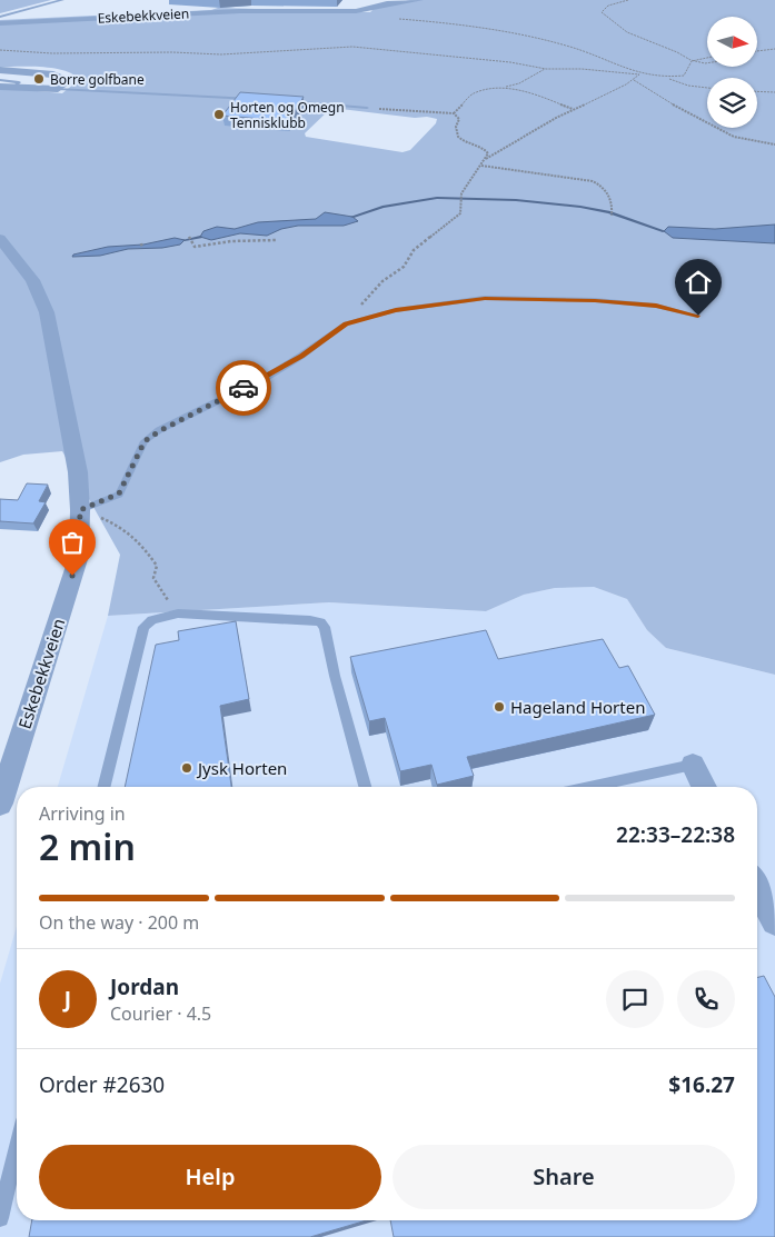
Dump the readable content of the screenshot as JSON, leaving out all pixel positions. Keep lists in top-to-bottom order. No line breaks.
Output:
{"streets":{"street":["Eskebekkveien"]},"places":["Borre golfbane","Horten og Omegn Tennisklubb","Hageland Horten","Jysk Horten"],"north":"right","page":{"heading":["2 min","Arriving in","22:33–22:38"],"panel":["Jordan","Courier · 4.5","Order #2630","$16.27"],"bar":"On the way · 200 m","round":"J","buttons":["Help","Share"]}}
